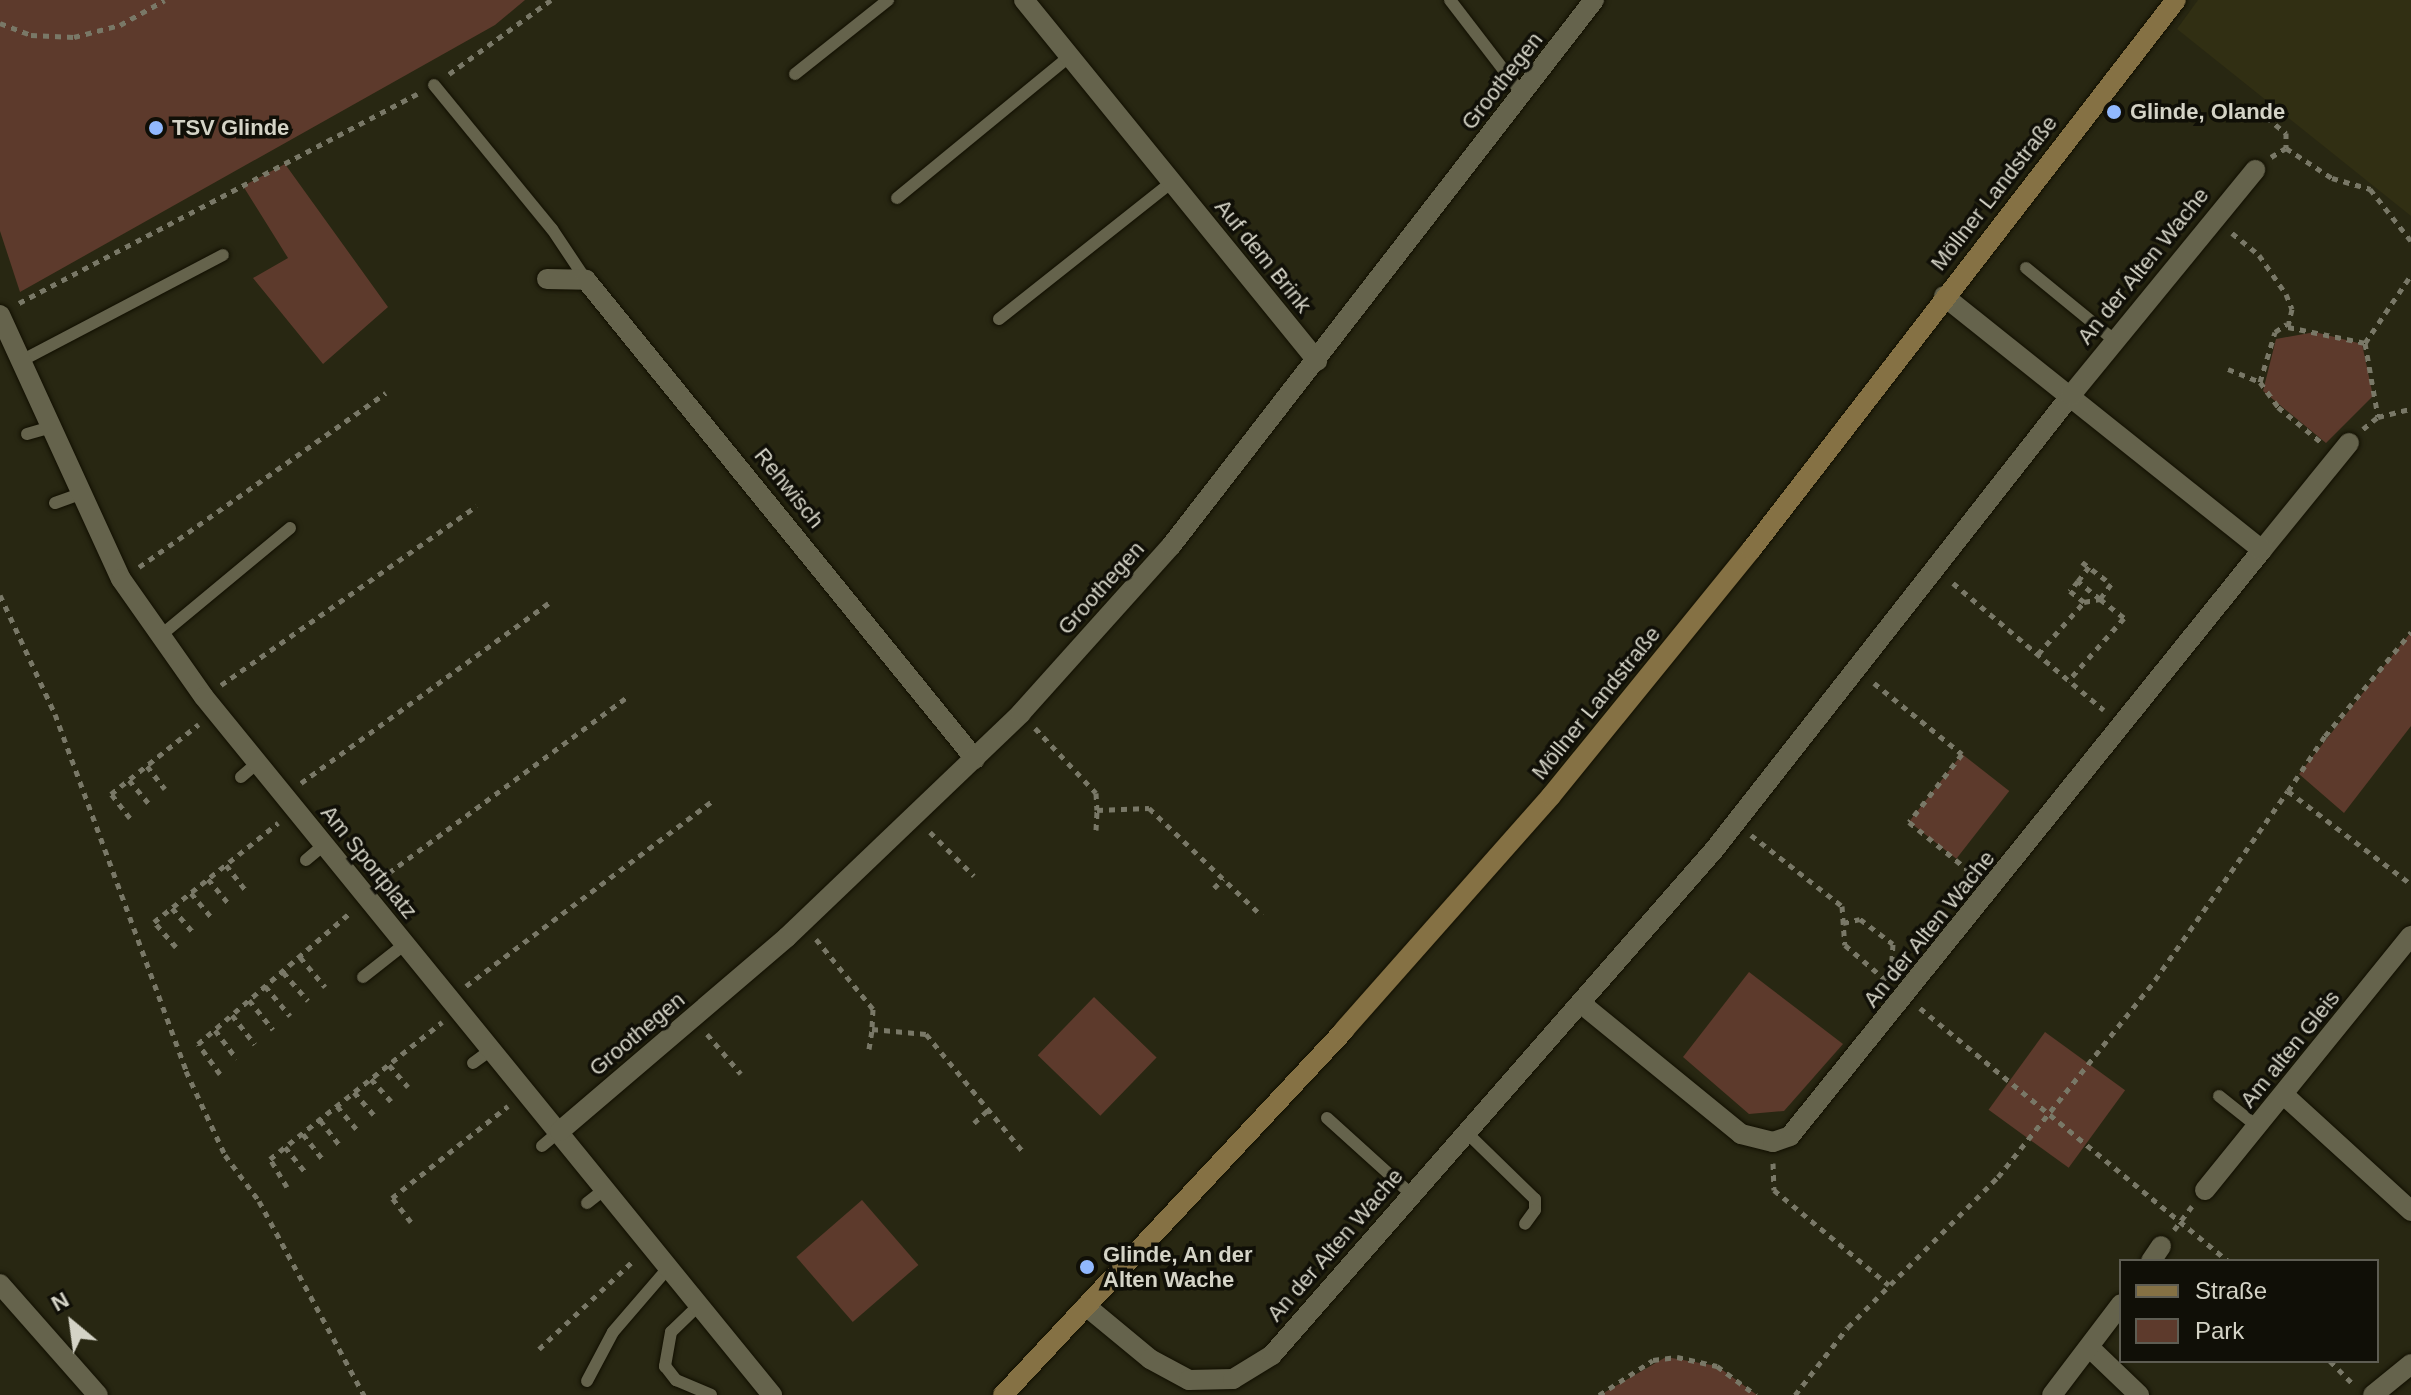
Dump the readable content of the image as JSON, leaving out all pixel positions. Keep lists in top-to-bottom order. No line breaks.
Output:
{"streets":{"main road":["Möllner Landstraße"],"street":["Groothegen","Auf dem Brink","An der Alten Wache","Rehwisch","Am Sportplatz","Am alten Gleis"]},"crossings":[["Groothegen","Auf dem Brink"],["Groothegen","Rehwisch"],["Groothegen","Am Sportplatz"],["Möllner Landstraße","An der Alten Wache"]],"places":["Glinde, Olande","TSV Glinde","Glinde, An der Alten Wache"],"legend":["Straße","Park"],"north":"top left"}
